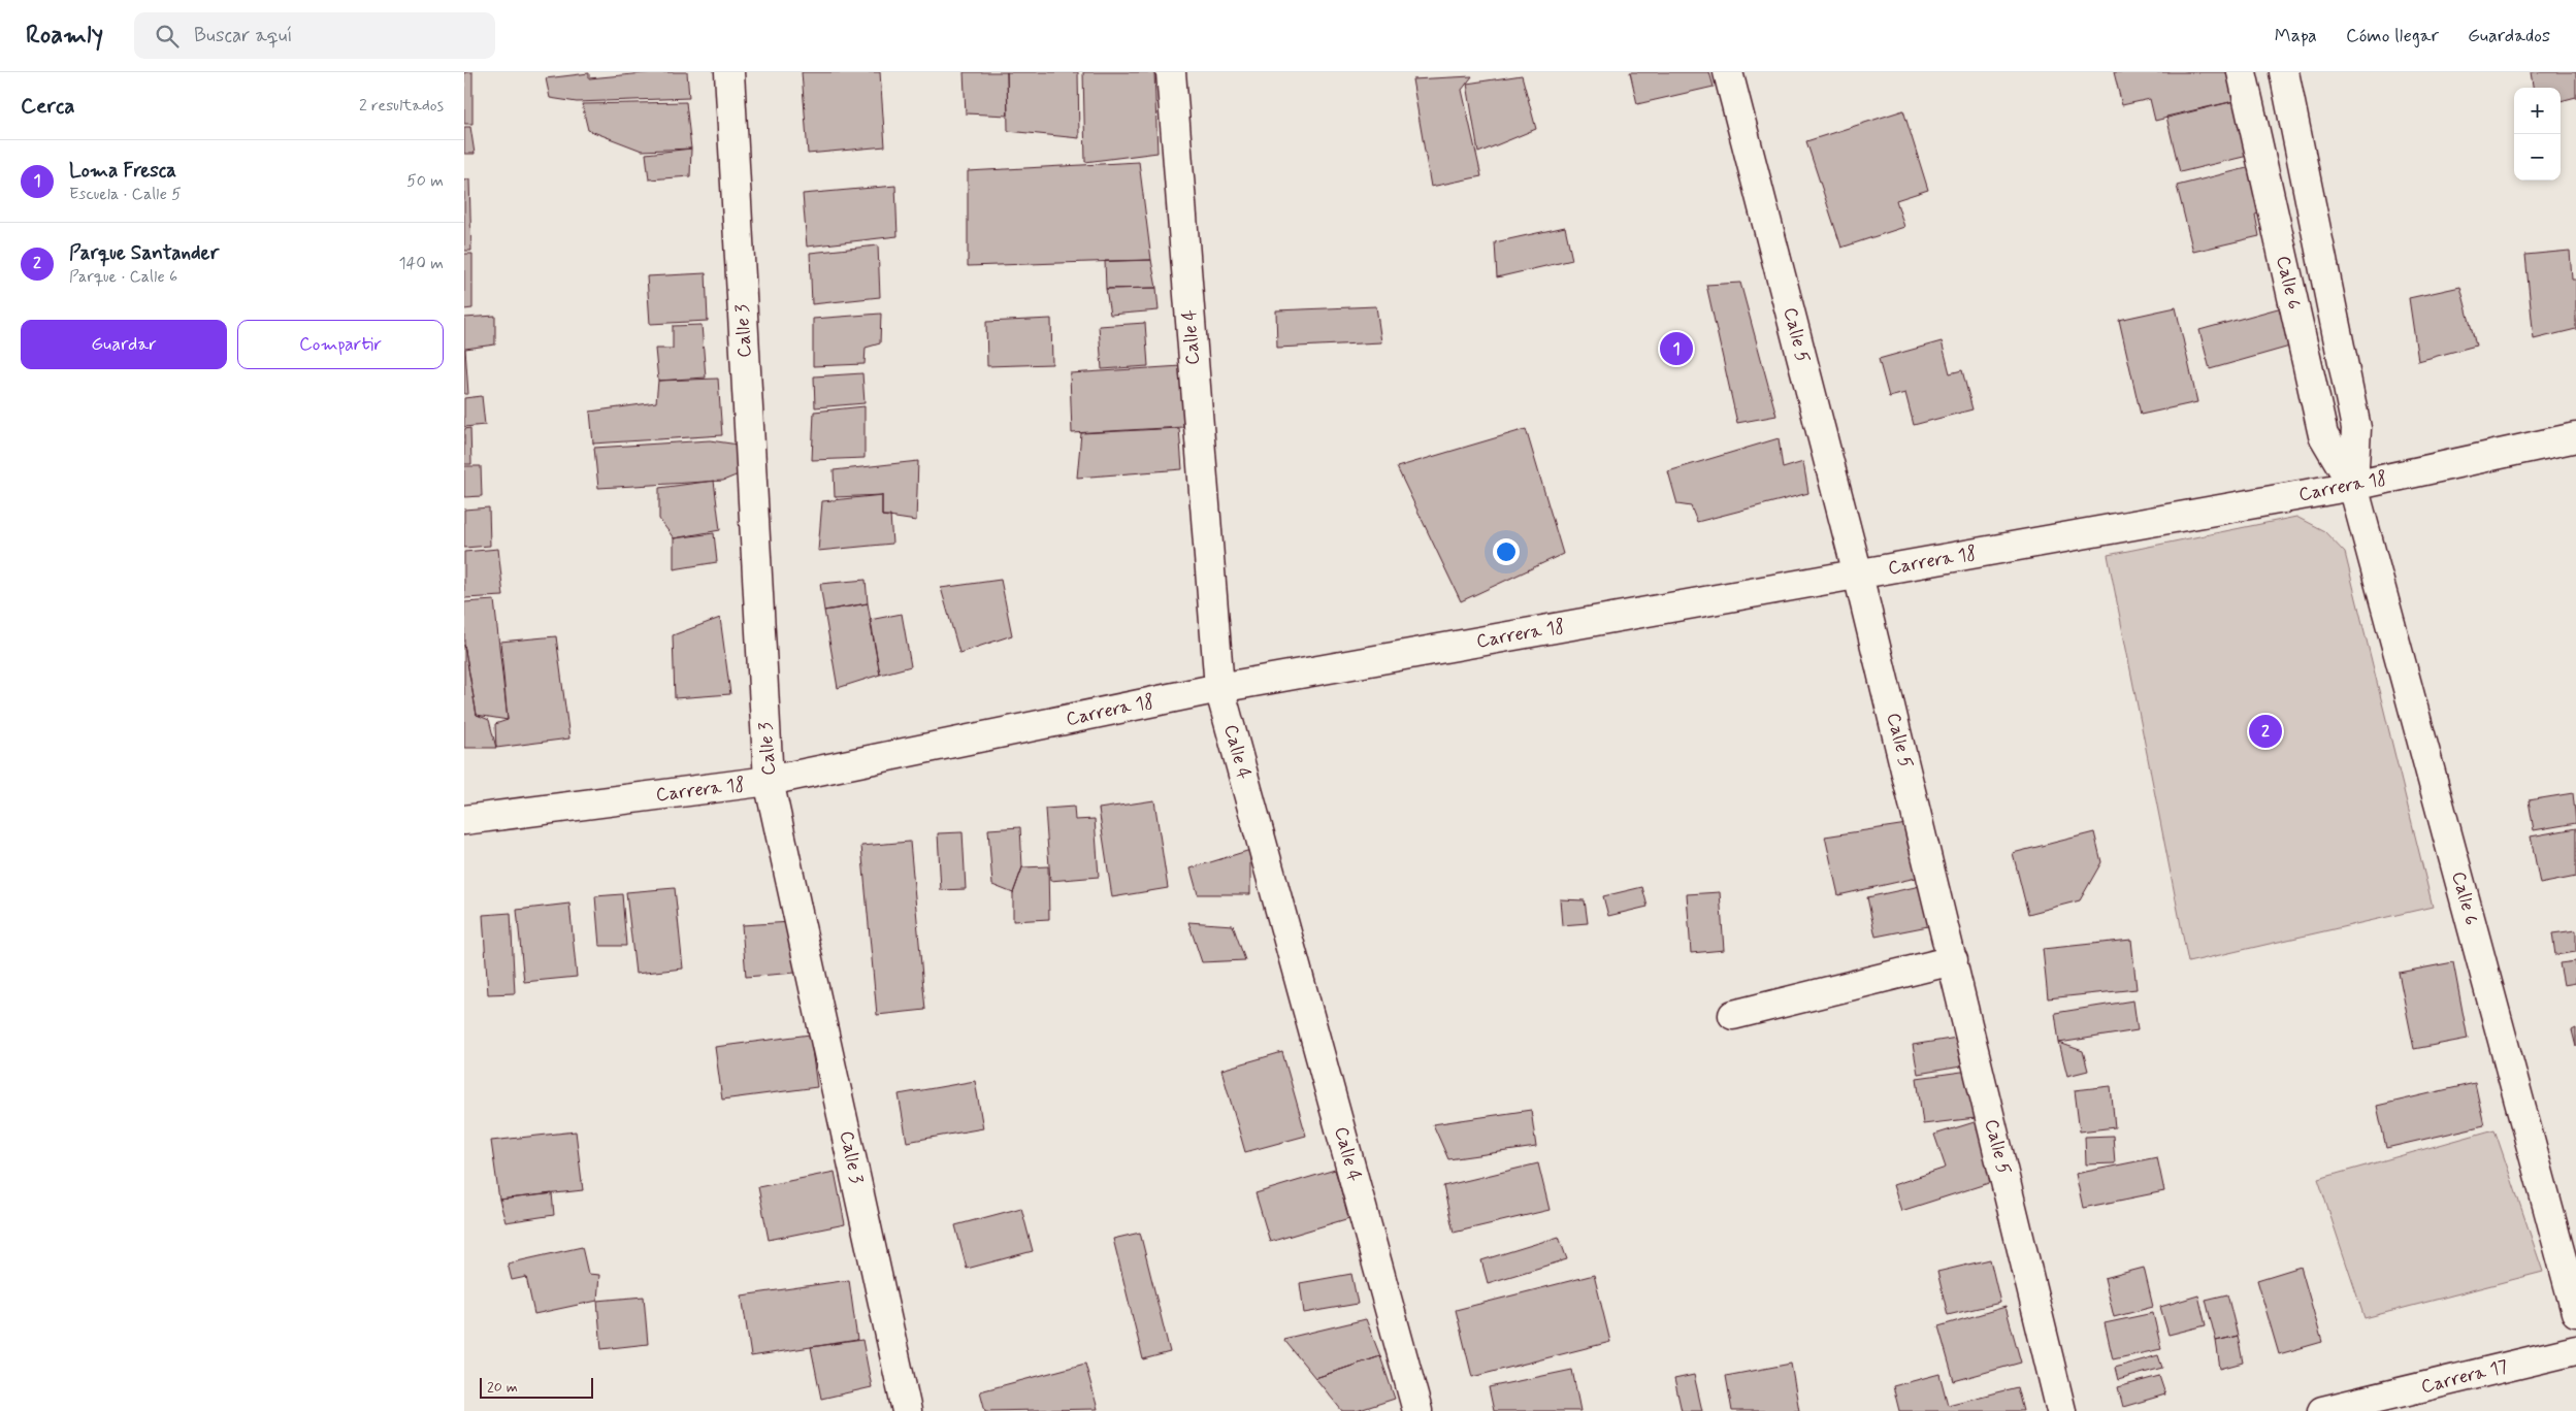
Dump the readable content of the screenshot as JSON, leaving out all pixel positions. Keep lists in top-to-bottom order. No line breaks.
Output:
{"streets":{"street":["Calle 6","Calle 3","Calle 5","Calle 4","Carrera 18","Carrera 17"]},"crossings":[["Calle 6","Carrera 18"],["Calle 3","Carrera 18"],["Calle 5","Carrera 18"],["Calle 4","Carrera 18"]],"scale_bar":"20 m","page":{"header":"Roamly","search":"Buscar aquí","nav":["Mapa","Cómo llegar","Guardados"],"heading":["Cerca","2 resultados"],"map_buttons":["+","−"],"list":[{"mark":"1","name":"Loma Fresca","note":"Escuela · Calle 5","value":"50 m"},{"mark":"2","name":"Parque Santander","note":"Parque · Calle 6","value":"140 m"}],"buttons":["Guardar","Compartir"],"pins":["1","2"],"scale":"20 m"}}
